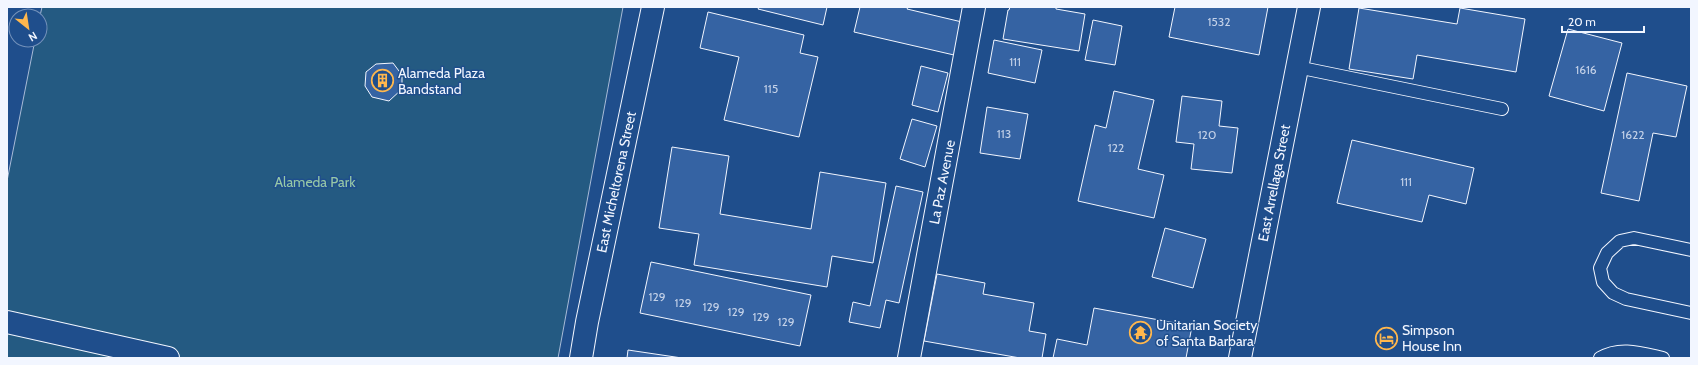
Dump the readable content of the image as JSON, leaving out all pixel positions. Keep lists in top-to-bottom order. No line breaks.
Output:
{"streets":{"street":["East Micheltorena Street","La Paz Avenue","East Arrellaga Street"]},"parks":["Alameda Park"],"places":{"building":["Alameda Plaza Bandstand"],"temple":["Unitarian Society of Santa Barbara"],"hotel":["Simpson House Inn"]},"house_numbers":["1532","111","1616","115","113","120","1622","122","111","129","129","129","129","129","129"],"scale_bar":"20 m","north":"bottom right"}
